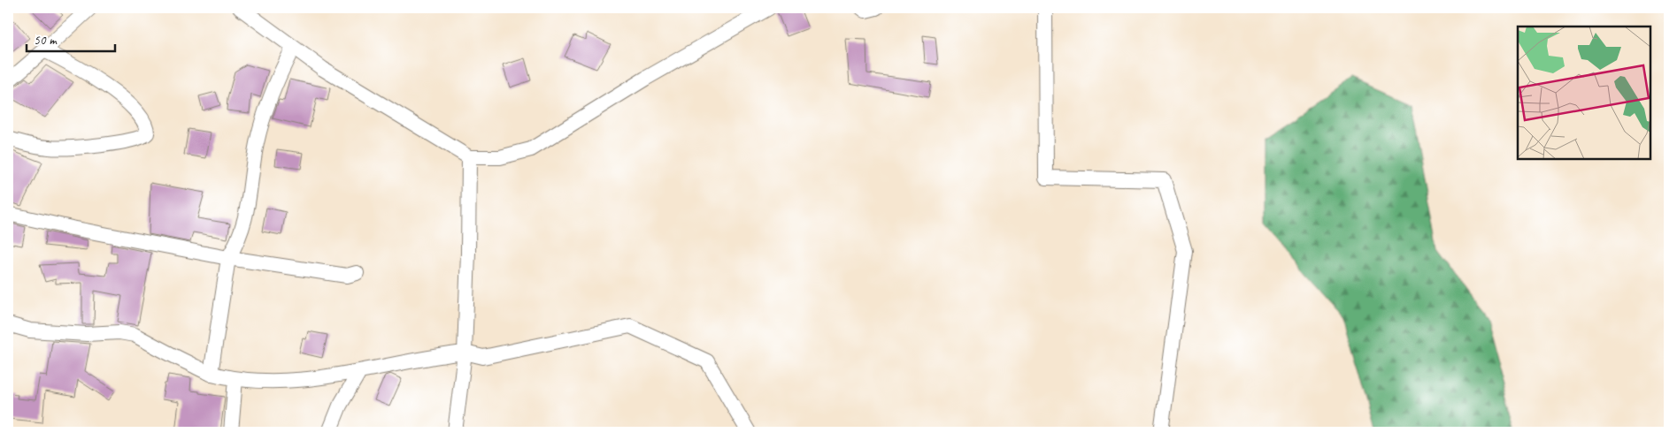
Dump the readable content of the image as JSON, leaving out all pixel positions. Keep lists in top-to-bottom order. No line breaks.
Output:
{"scale_bar":"50 m"}
